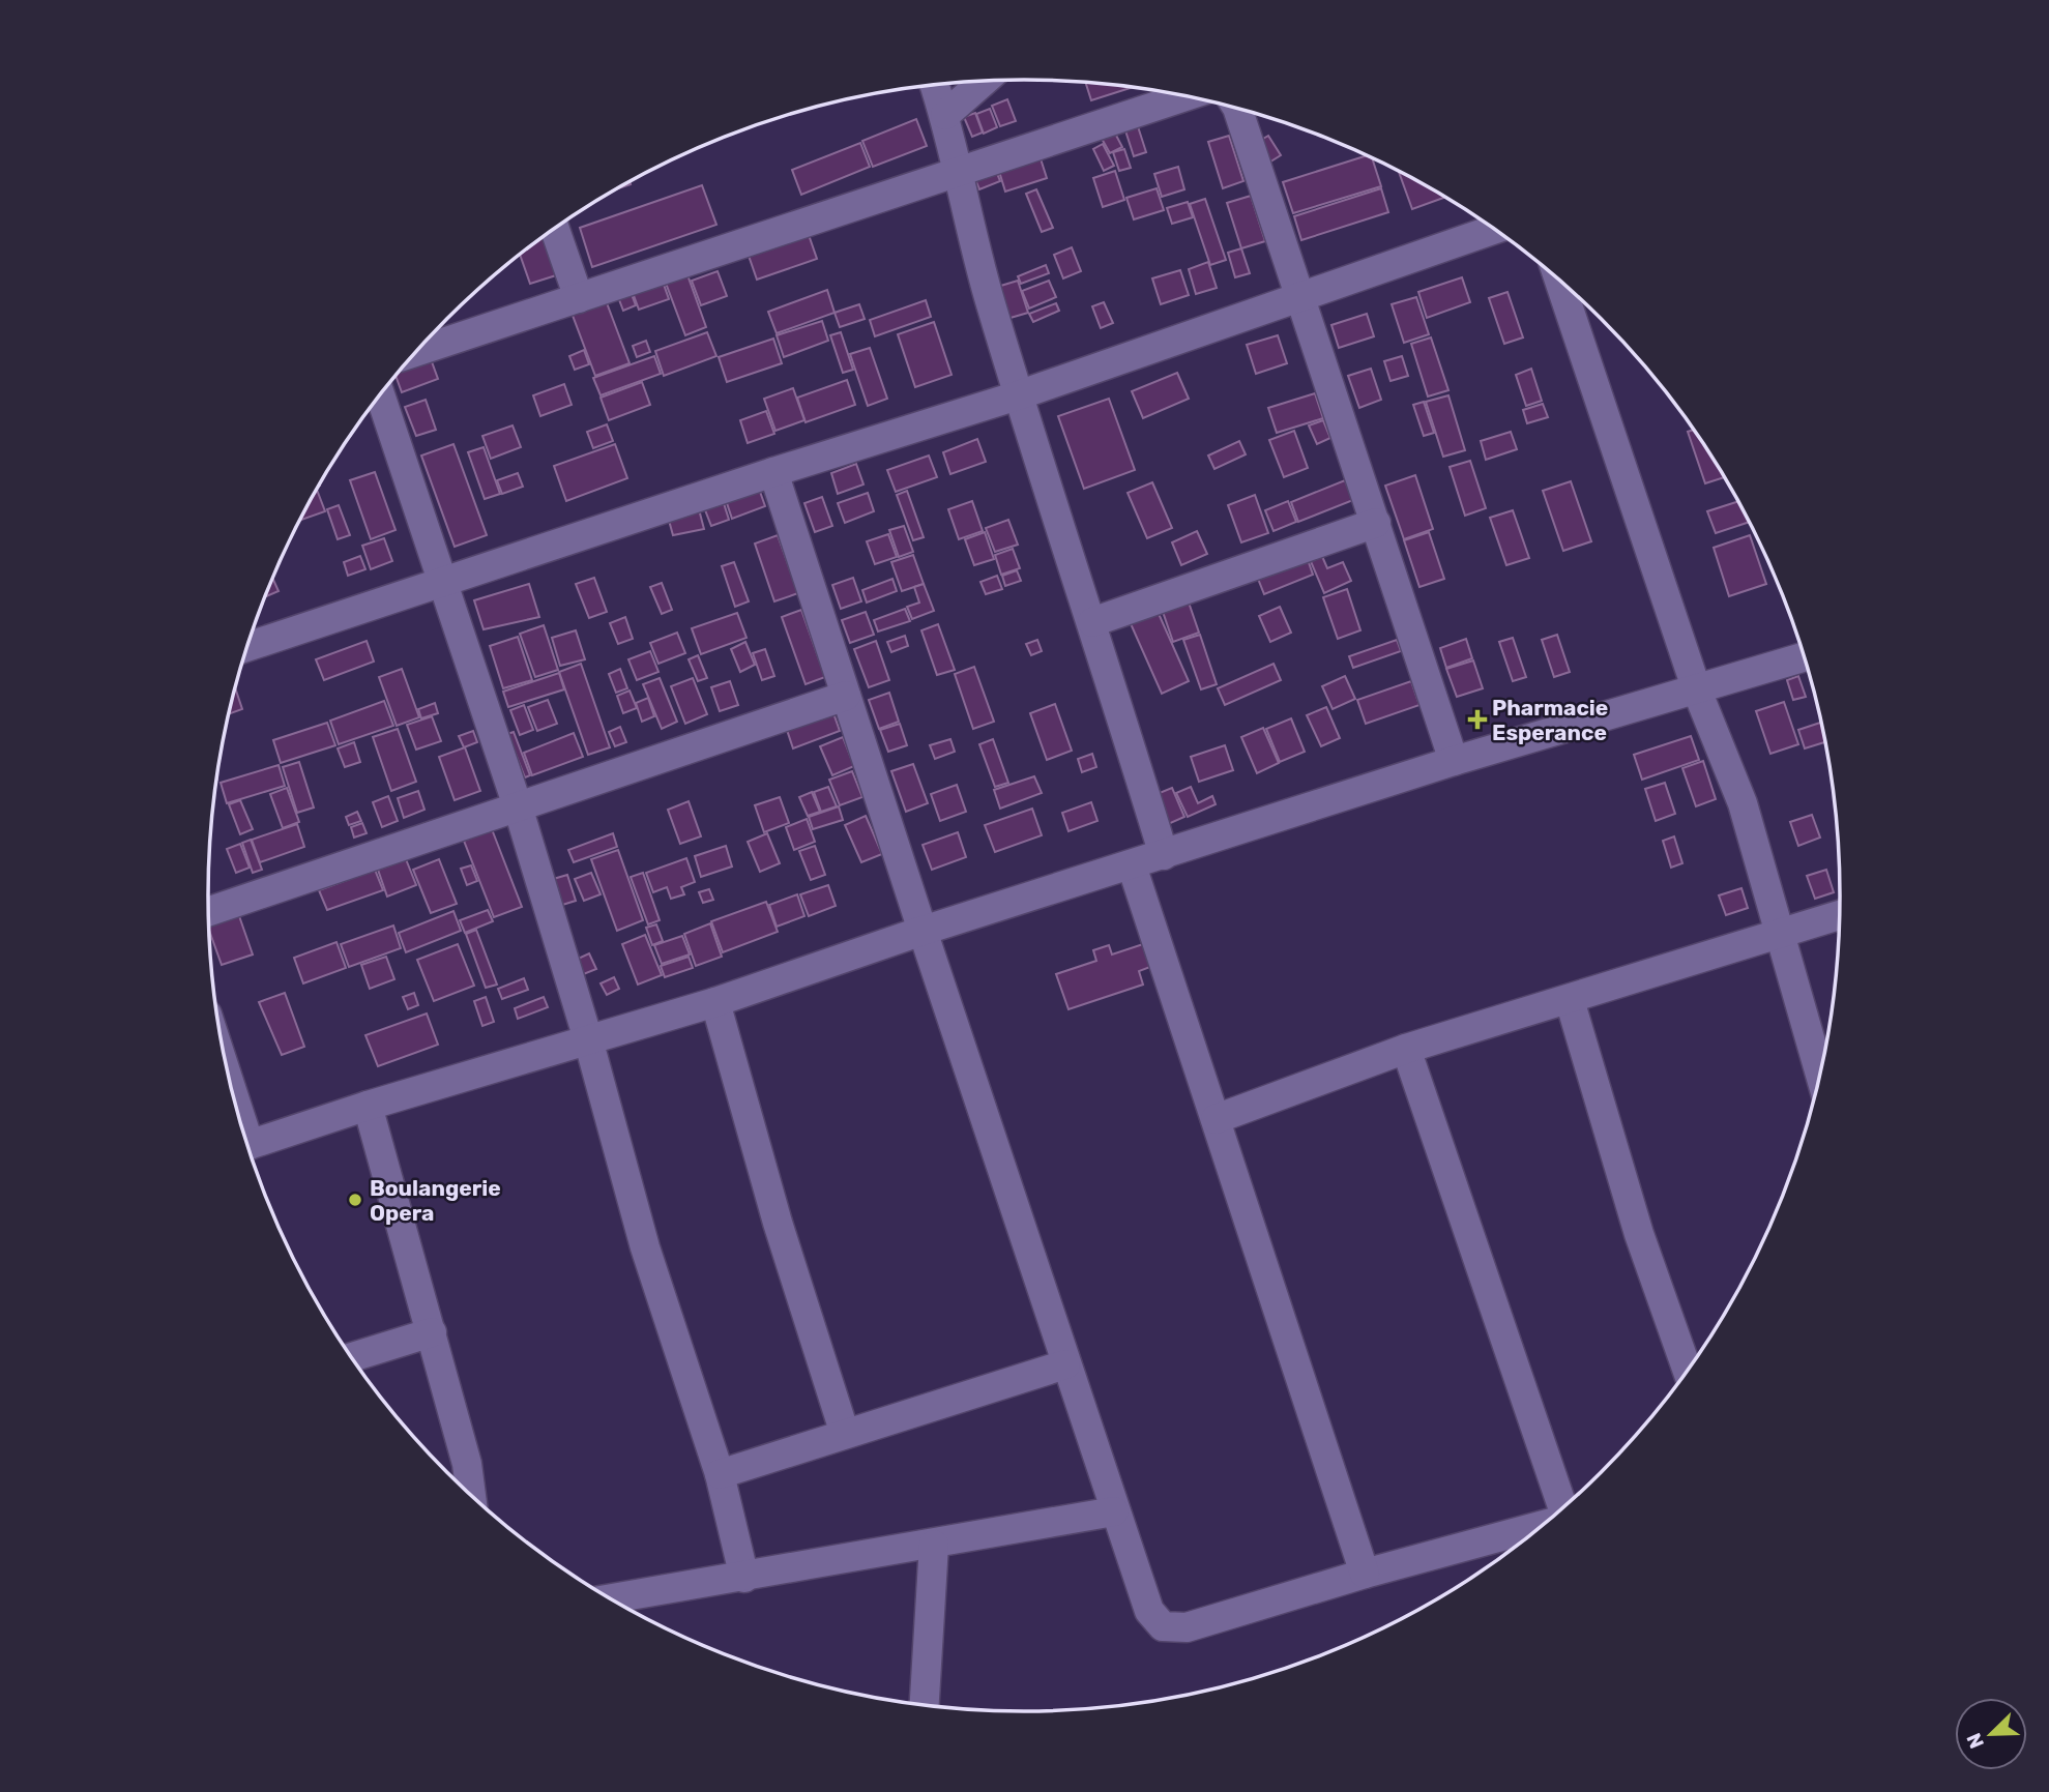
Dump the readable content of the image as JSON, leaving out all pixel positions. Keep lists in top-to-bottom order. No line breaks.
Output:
{"places":{"health":["Pharmacie Esperance"],"other":["Boulangerie Opera"]},"north":"bottom left"}
